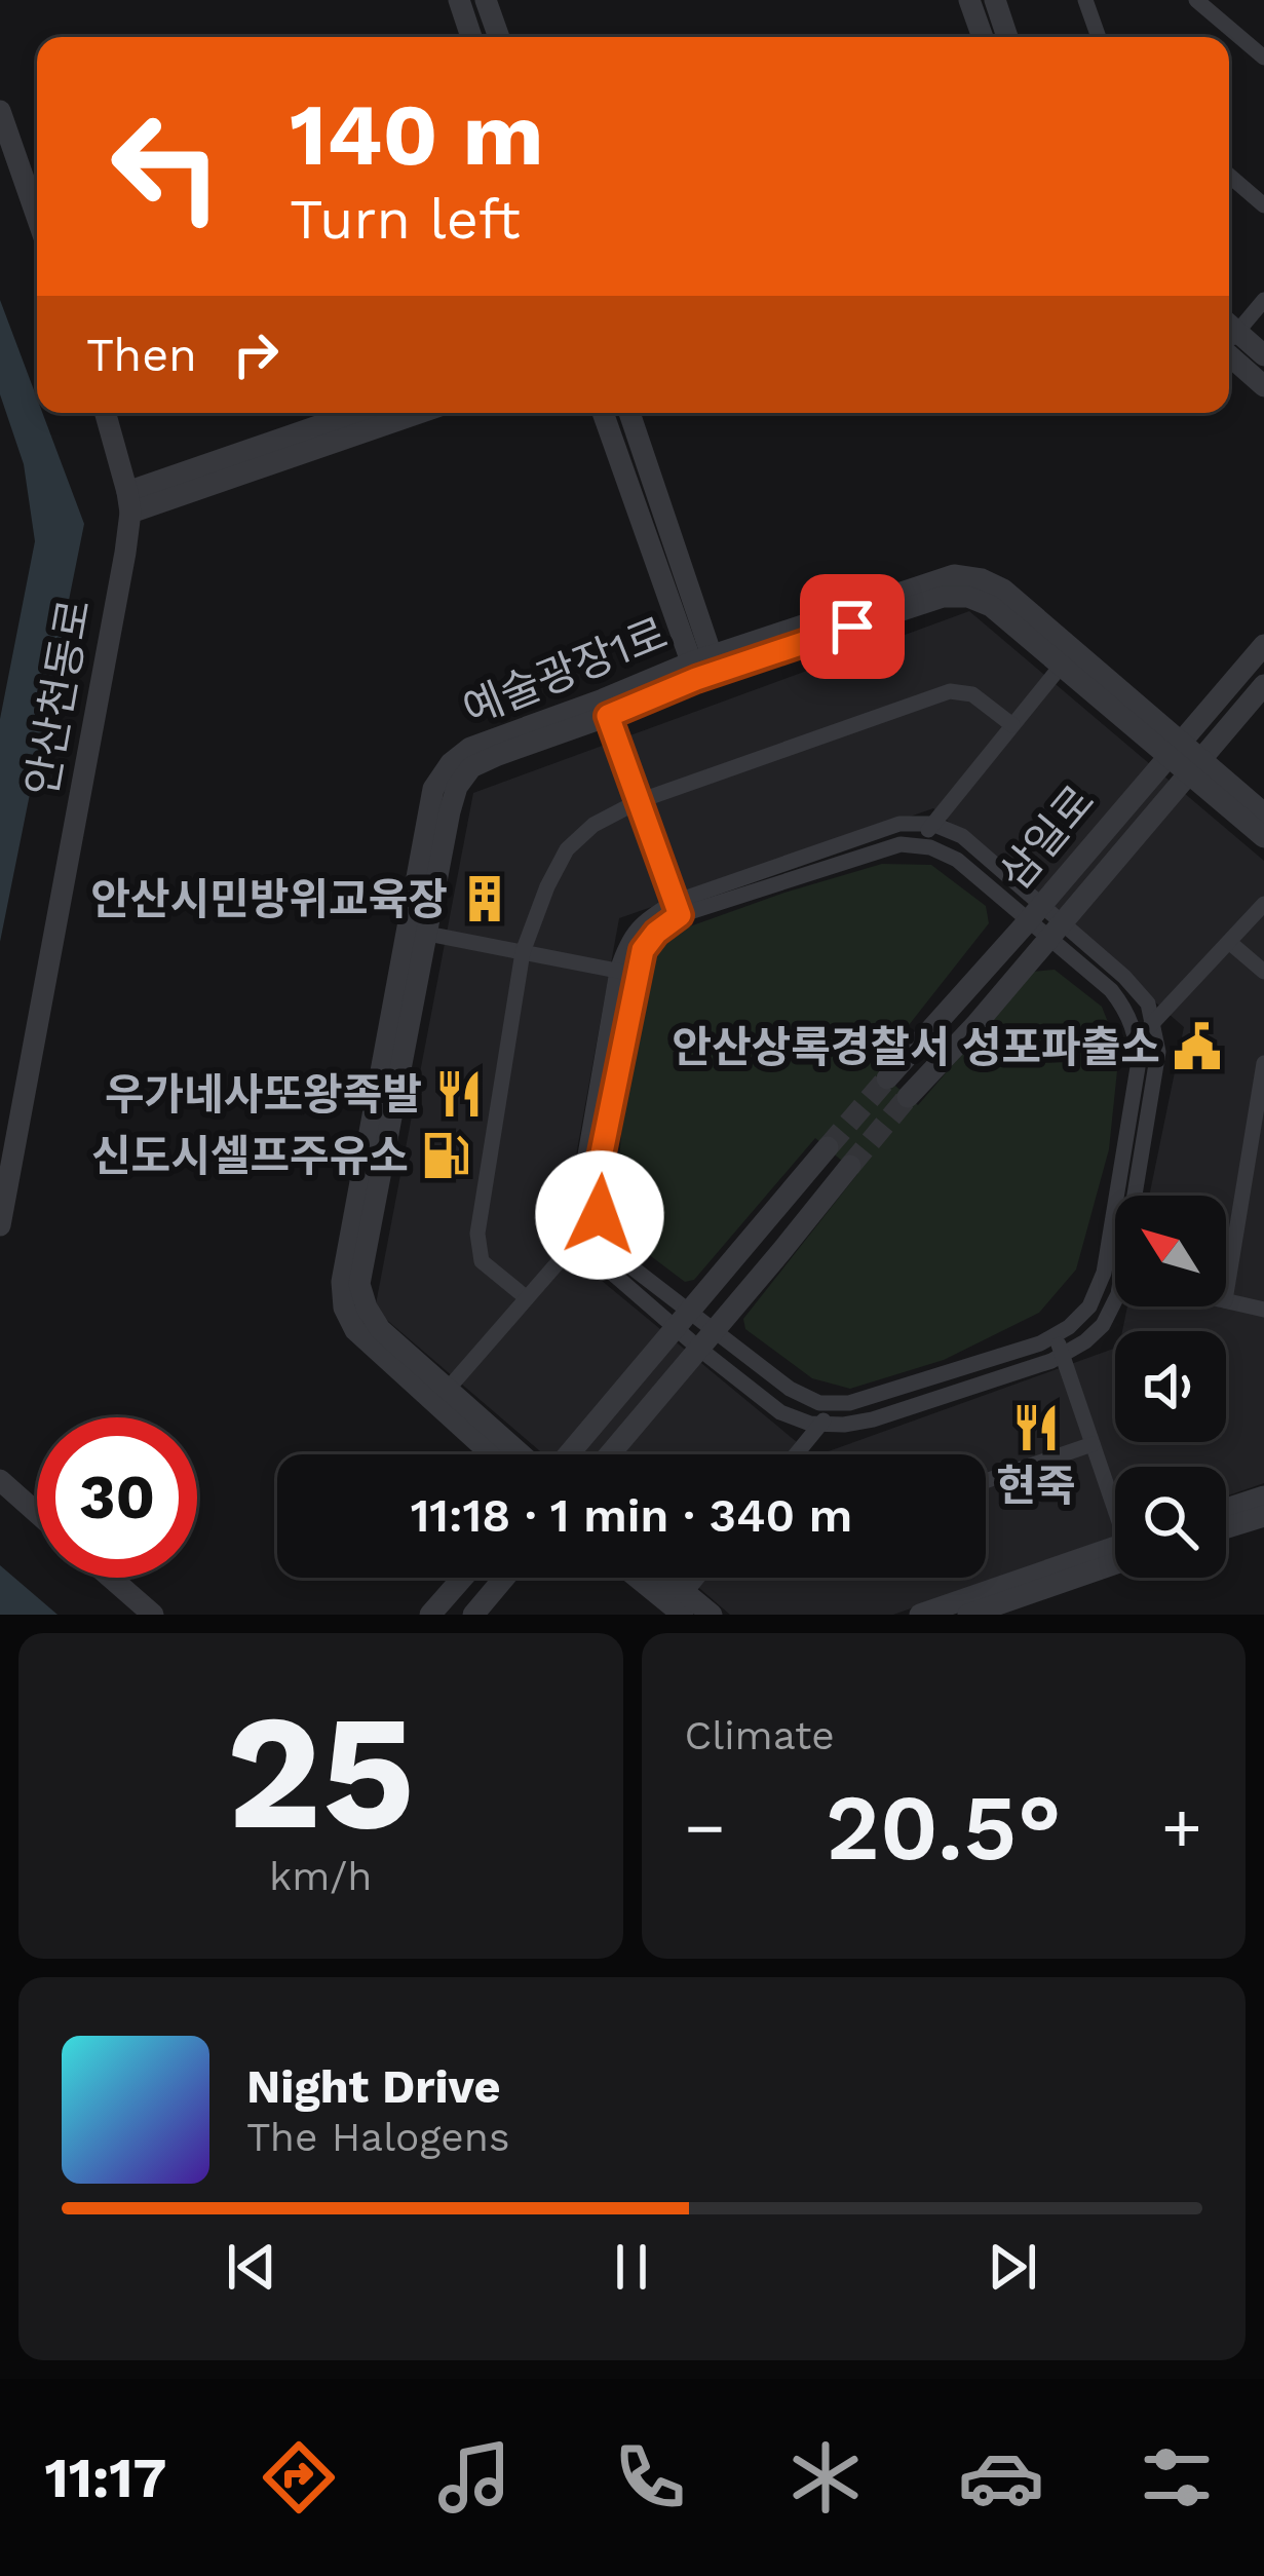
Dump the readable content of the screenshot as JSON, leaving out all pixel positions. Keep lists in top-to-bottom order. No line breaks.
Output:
{"streets":{"street":["예술광장1로","안산천동로","삼일로"]},"crossings":[["예술광장1로","삼일로"]],"places":{"building":["안산시민방위교육장"],"public building":["안산상록경찰서 성포파출소"],"restaurant":["우가네사또왕족발","현죽"],"fuel station":["신도시셀프주유소"]},"north":"top left","page":{"turn":["140 m","Turn left"],"then":"Then","limit":"30","trip":"11:18 · 1 min · 340 m","tile":[["25","km/h"],"Climate"],"heat":["−","20.5°","+"],"song":["Night Drive","The Halogens"],"tabs":"11:17"}}
